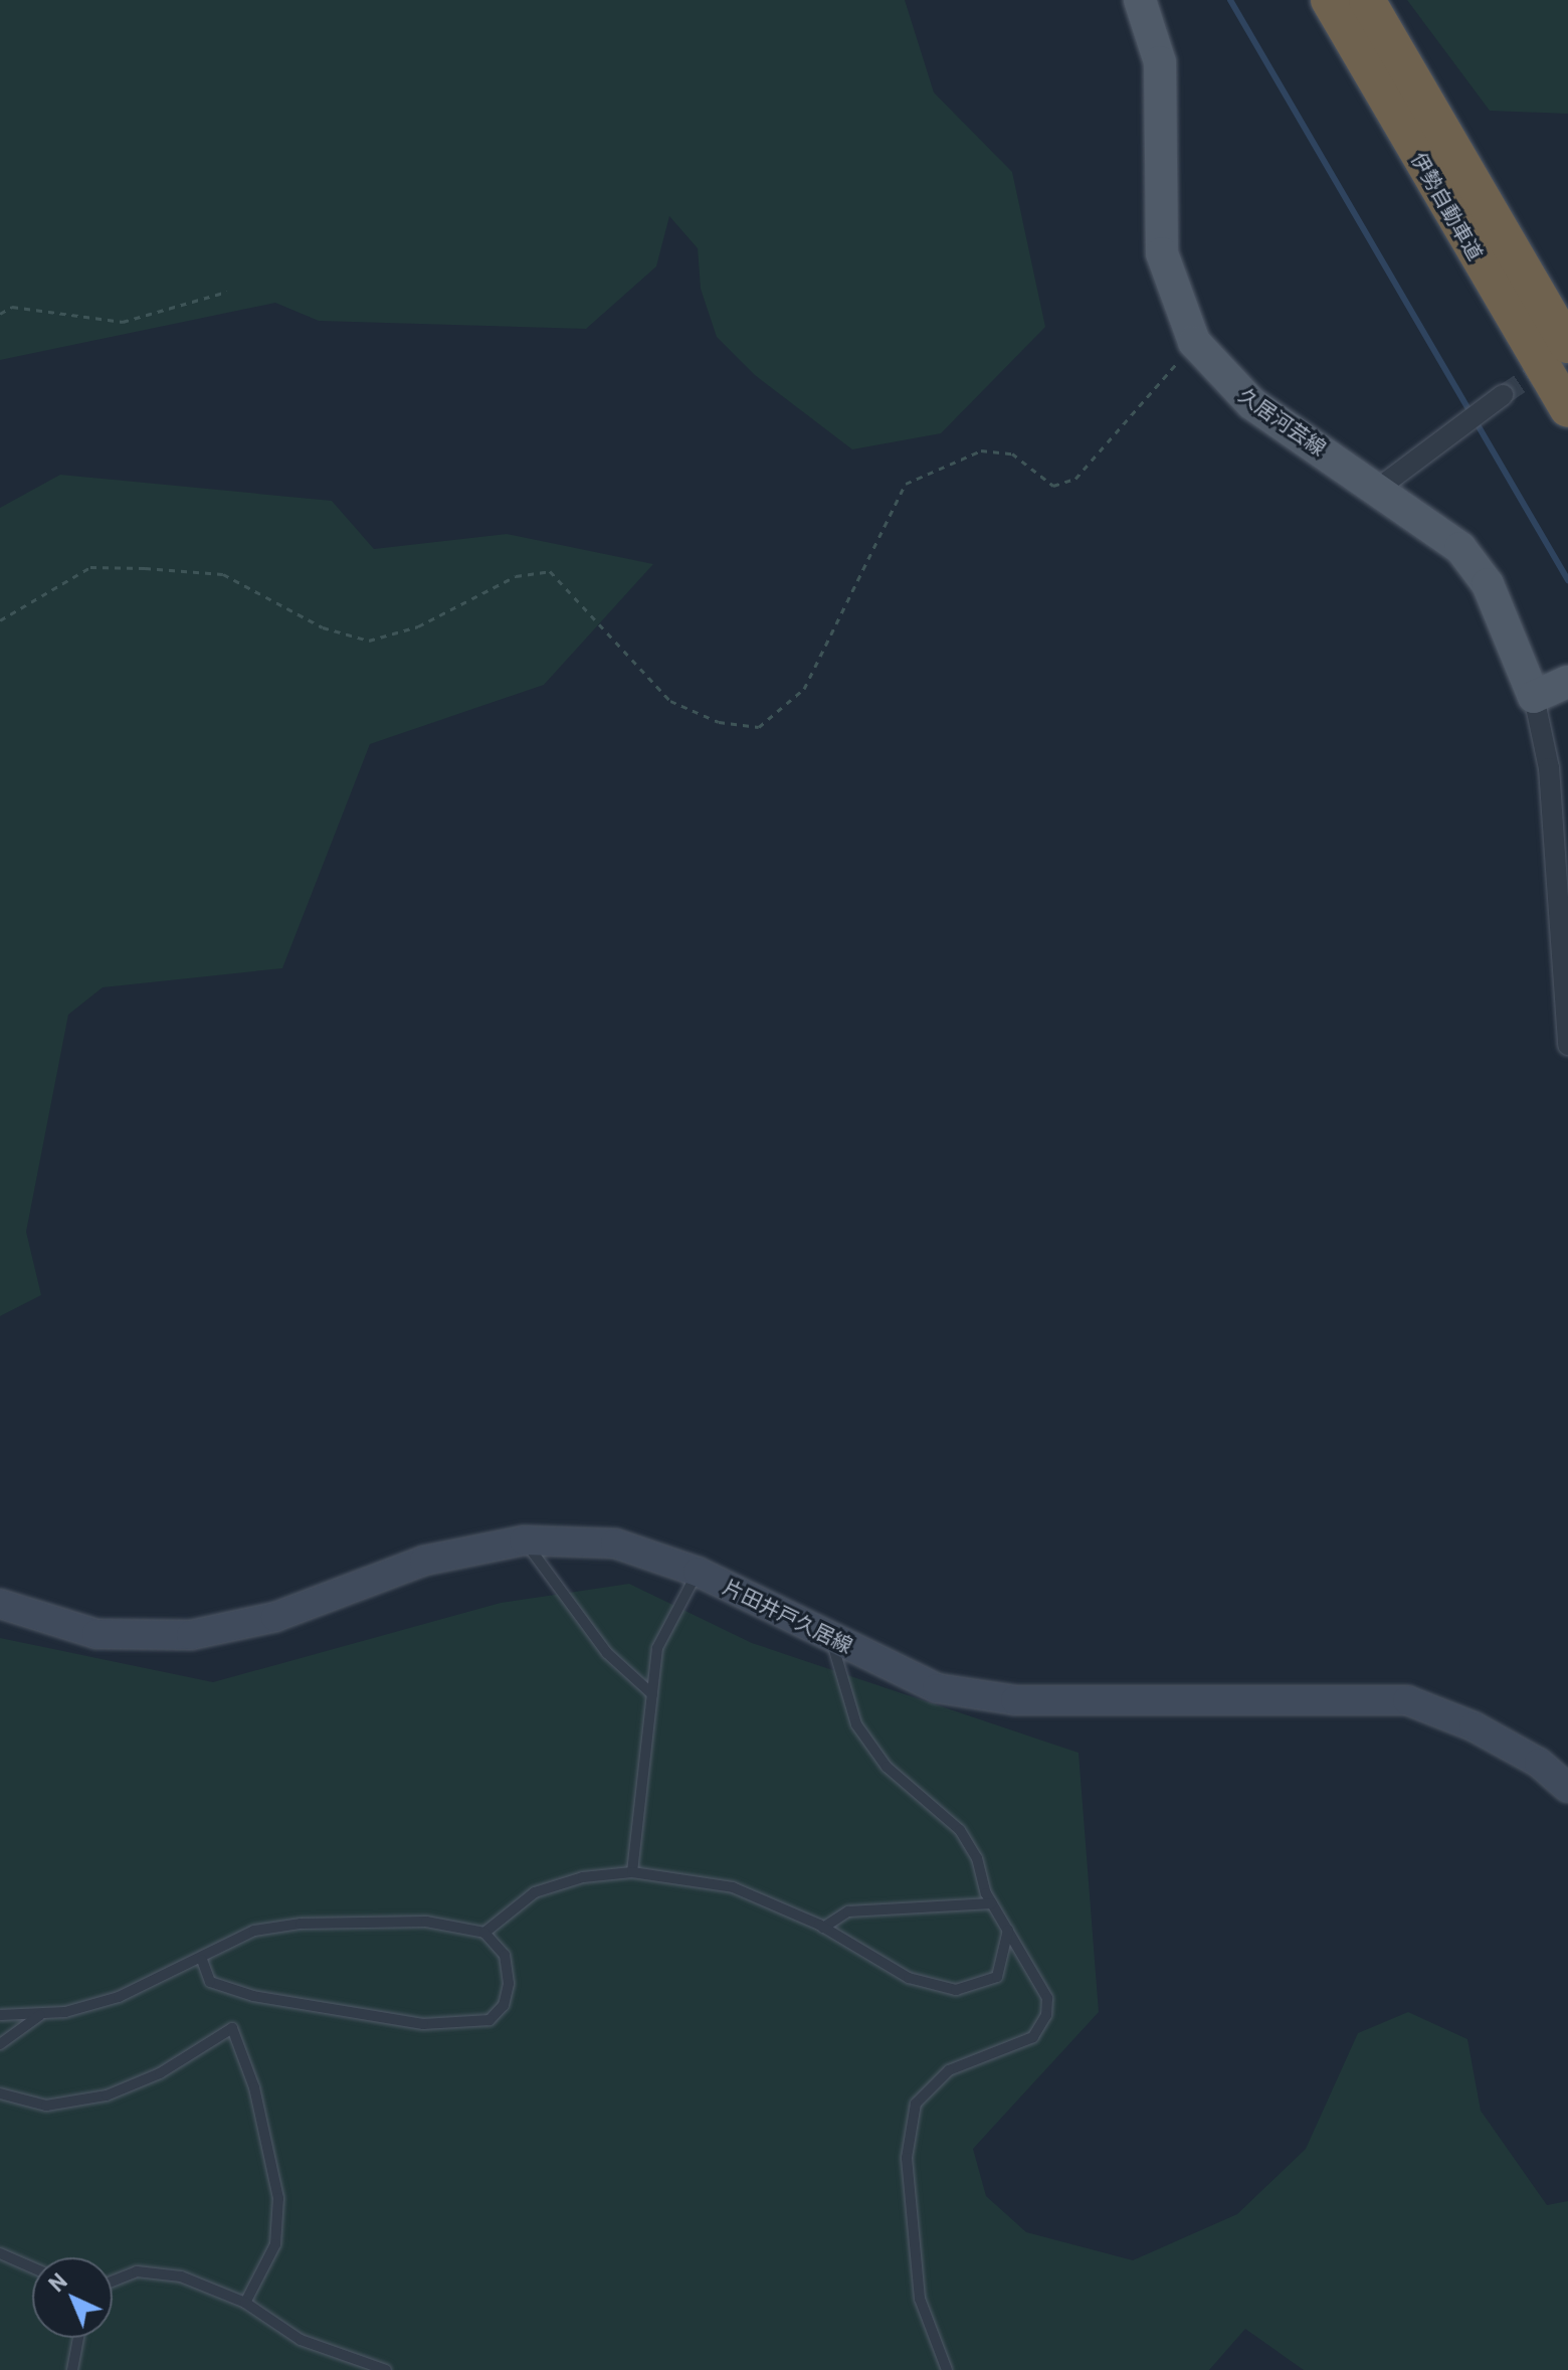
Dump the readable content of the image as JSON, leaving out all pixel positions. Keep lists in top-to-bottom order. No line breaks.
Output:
{"streets":{"highway":["伊勢自動車道"],"main road":["久居河芸線","片田井戸久居線"]},"north":"top left"}
